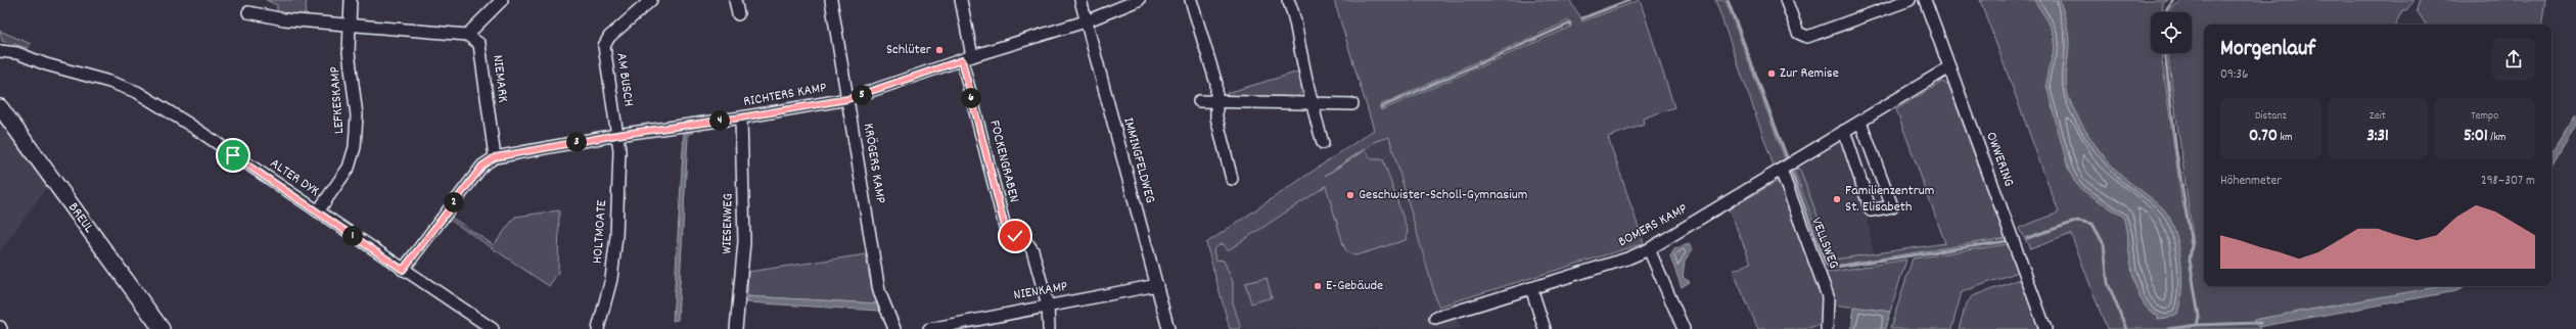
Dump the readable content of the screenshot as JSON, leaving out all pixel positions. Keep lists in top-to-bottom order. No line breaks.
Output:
{"streets":{"main road":["BREUL"],"street":["NIEMARK","AM BUSCH","RICHTERS KAMP","LEFKESKAMP","OWWERING","IMMINGFELDWEG","FOCKENGRABEN","KRÖGERS KAMP","ALTER DYK","WIESENWEG","BOMERS KAMP","HOLTMOATE","VELLSWEG","NIENKAMP"]},"crossings":[["NIEMARK","RICHTERS KAMP"],["AM BUSCH","RICHTERS KAMP"],["AM BUSCH","HOLTMOATE"],["RICHTERS KAMP","IMMINGFELDWEG"],["RICHTERS KAMP","FOCKENGRABEN"],["RICHTERS KAMP","KRÖGERS KAMP"],["RICHTERS KAMP","ALTER DYK"],["RICHTERS KAMP","WIESENWEG"],["RICHTERS KAMP","HOLTMOATE"],["LEFKESKAMP","ALTER DYK"],["OWWERING","BOMERS KAMP"],["IMMINGFELDWEG","NIENKAMP"],["FOCKENGRABEN","NIENKAMP"],["BOMERS KAMP","VELLSWEG"]],"places":["Schlüter","Zur Remise","Geschwister-Scholl-Gymnasium","Familienzentrum St. Elisabeth","E-Gebäude"],"page":{"heading":["Morgenlauf","09:36"],"pins":["5","6","4","3","2","1"],"stats":[["Distanz","0.70 km"],["Zeit","3:31"],["Tempo","5:01 /km"]],"chart":["Höhenmeter","298–307 m"]}}
